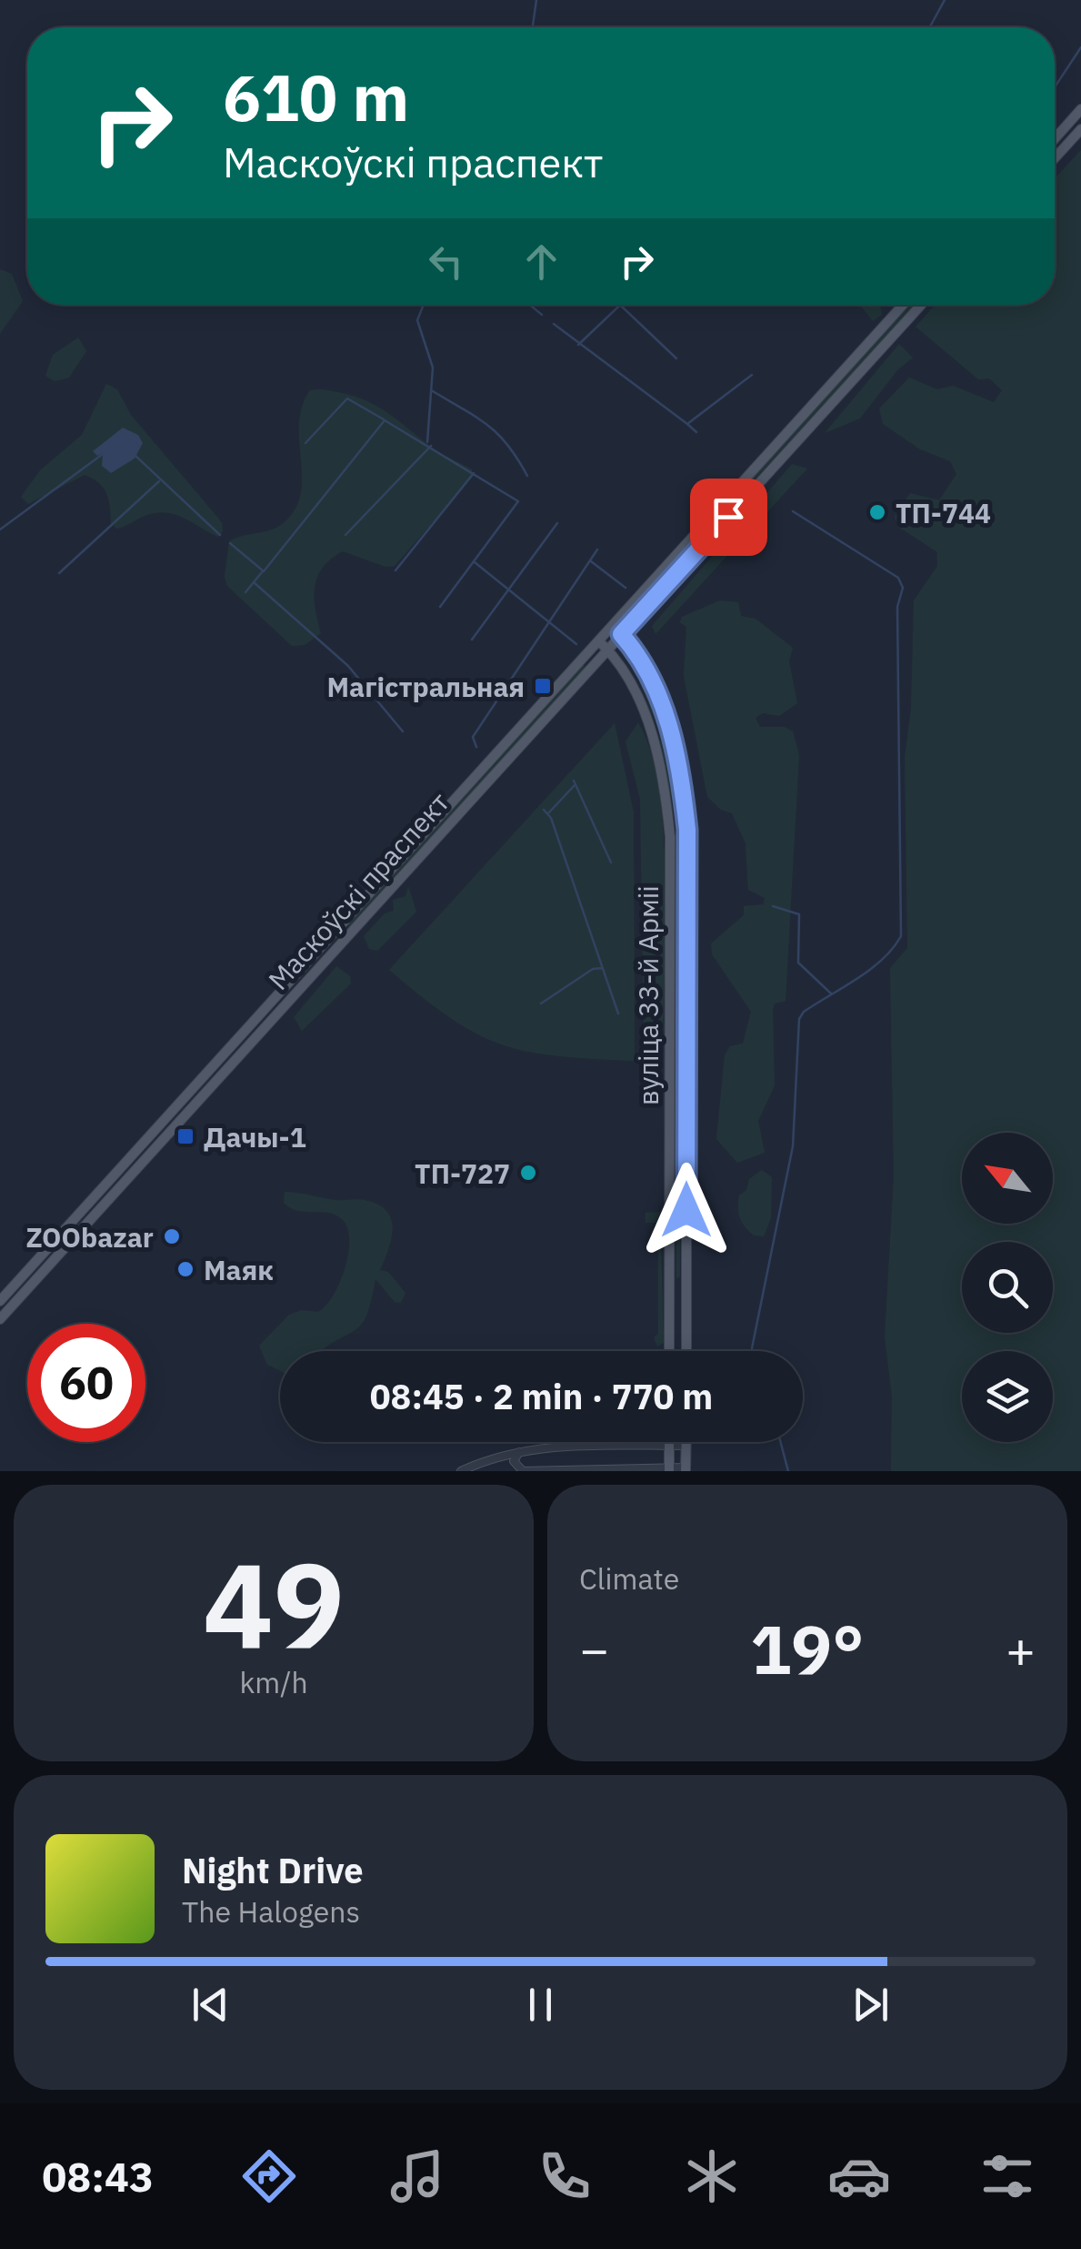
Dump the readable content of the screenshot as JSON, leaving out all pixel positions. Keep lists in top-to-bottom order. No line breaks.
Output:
{"streets":{"main road":["Маскоўскі праспект","вуліца 33-й Арміі"]},"crossings":[["Маскоўскі праспект","вуліца 33-й Арміі"]],"places":{"other":["ТП-744","ТП-727","ZOObazar","Маяк"],"transit":["Магістральная","Дачы-1"]},"north":"top left","page":{"turn":["610 m","Маскоўскі праспект"],"limit":"60","trip":"08:45 · 2 min · 770 m","tile":[["49","km/h"],"Climate"],"heat":["−","19°","+"],"song":["Night Drive","The Halogens"],"tabs":"08:43"}}
